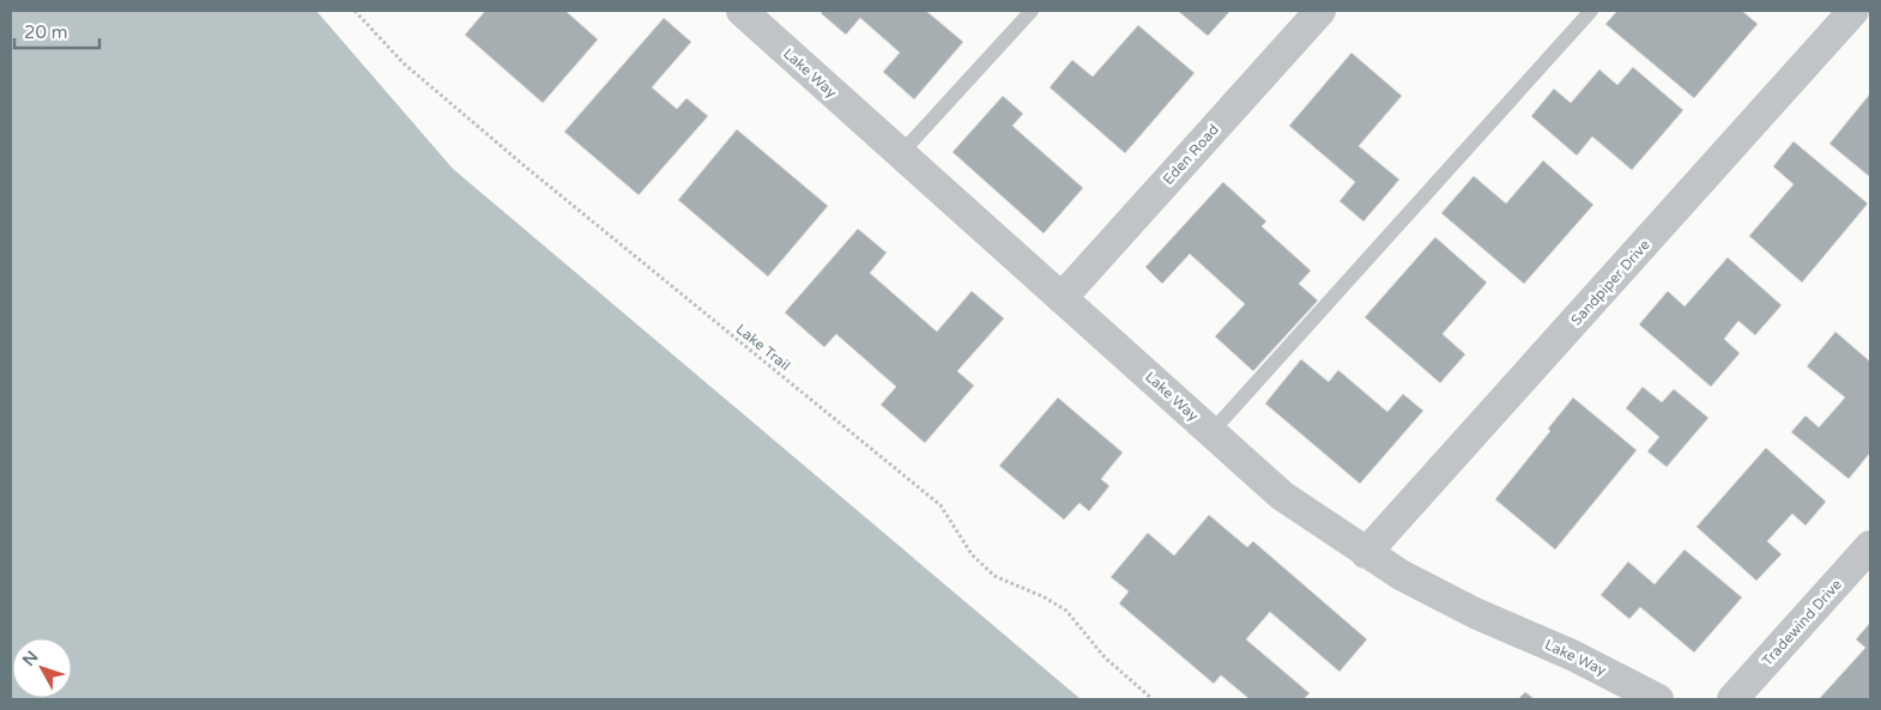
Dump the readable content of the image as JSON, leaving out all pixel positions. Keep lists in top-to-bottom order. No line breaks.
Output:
{"streets":{"street":["Lake Way","Eden Road","Sandpiper Drive","Tradewind Drive"],"path":["Lake Trail"]},"crossings":[["Lake Way","Eden Road"],["Lake Way","Sandpiper Drive"]],"scale_bar":"20 m","north":"top left"}
